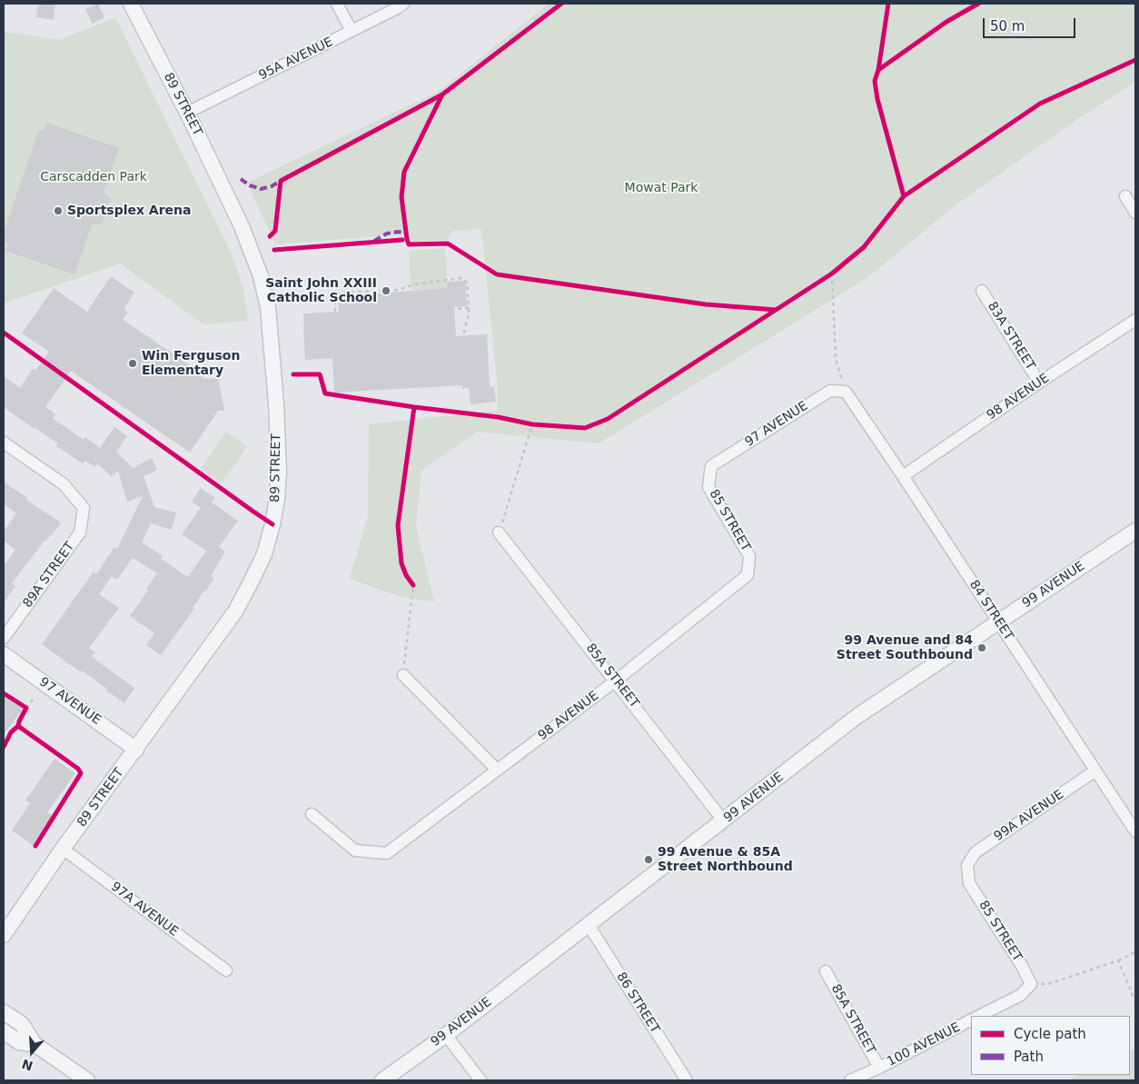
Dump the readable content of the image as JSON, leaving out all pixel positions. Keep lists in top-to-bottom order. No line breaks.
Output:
{"streets":{"street":["95A AVENUE","89 STREET","83A STREET","98 AVENUE","97 AVENUE","85 STREET","89A STREET","99 AVENUE","84 STREET","85A STREET","99A AVENUE","97A AVENUE","86 STREET","100 AVENUE"]},"crossings":[["95A AVENUE","89 STREET"],["89 STREET","97 AVENUE"],["89 STREET","97A AVENUE"],["83A STREET","98 AVENUE"],["98 AVENUE","85 STREET"],["98 AVENUE","84 STREET"],["98 AVENUE","85A STREET"],["97 AVENUE","85 STREET"],["97 AVENUE","84 STREET"],["85 STREET","99A AVENUE"],["99 AVENUE","84 STREET"],["99 AVENUE","85A STREET"],["99 AVENUE","86 STREET"],["84 STREET","99A AVENUE"],["85A STREET","100 AVENUE"]],"parks":["Carscadden Park","Mowat Park"],"places":["Sportsplex Arena","Saint John XXIII Catholic School","Win Ferguson Elementary","99 Avenue and 84 Street Southbound","99 Avenue & 85A Street Northbound"],"legend":["Cycle path","Path"],"scale_bar":"50 m","north":"bottom"}
